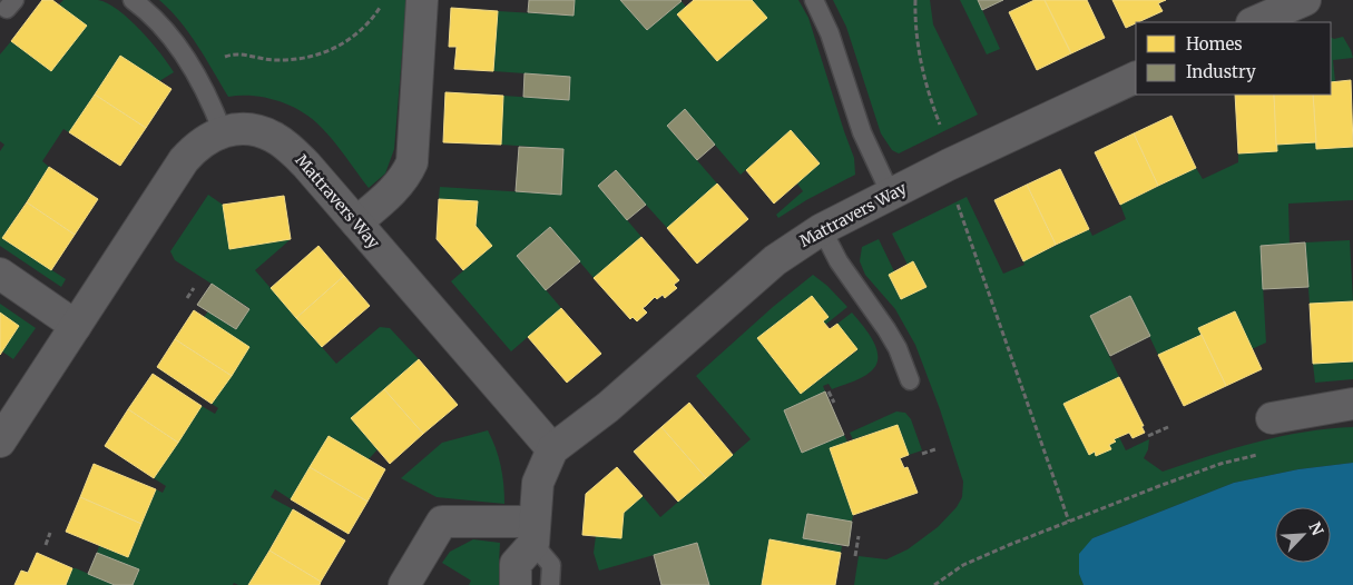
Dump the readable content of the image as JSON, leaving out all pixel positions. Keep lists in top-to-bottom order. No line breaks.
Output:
{"streets":{"street":["Mattravers Way"]},"legend":["Homes","Industry"],"north":"top right"}
